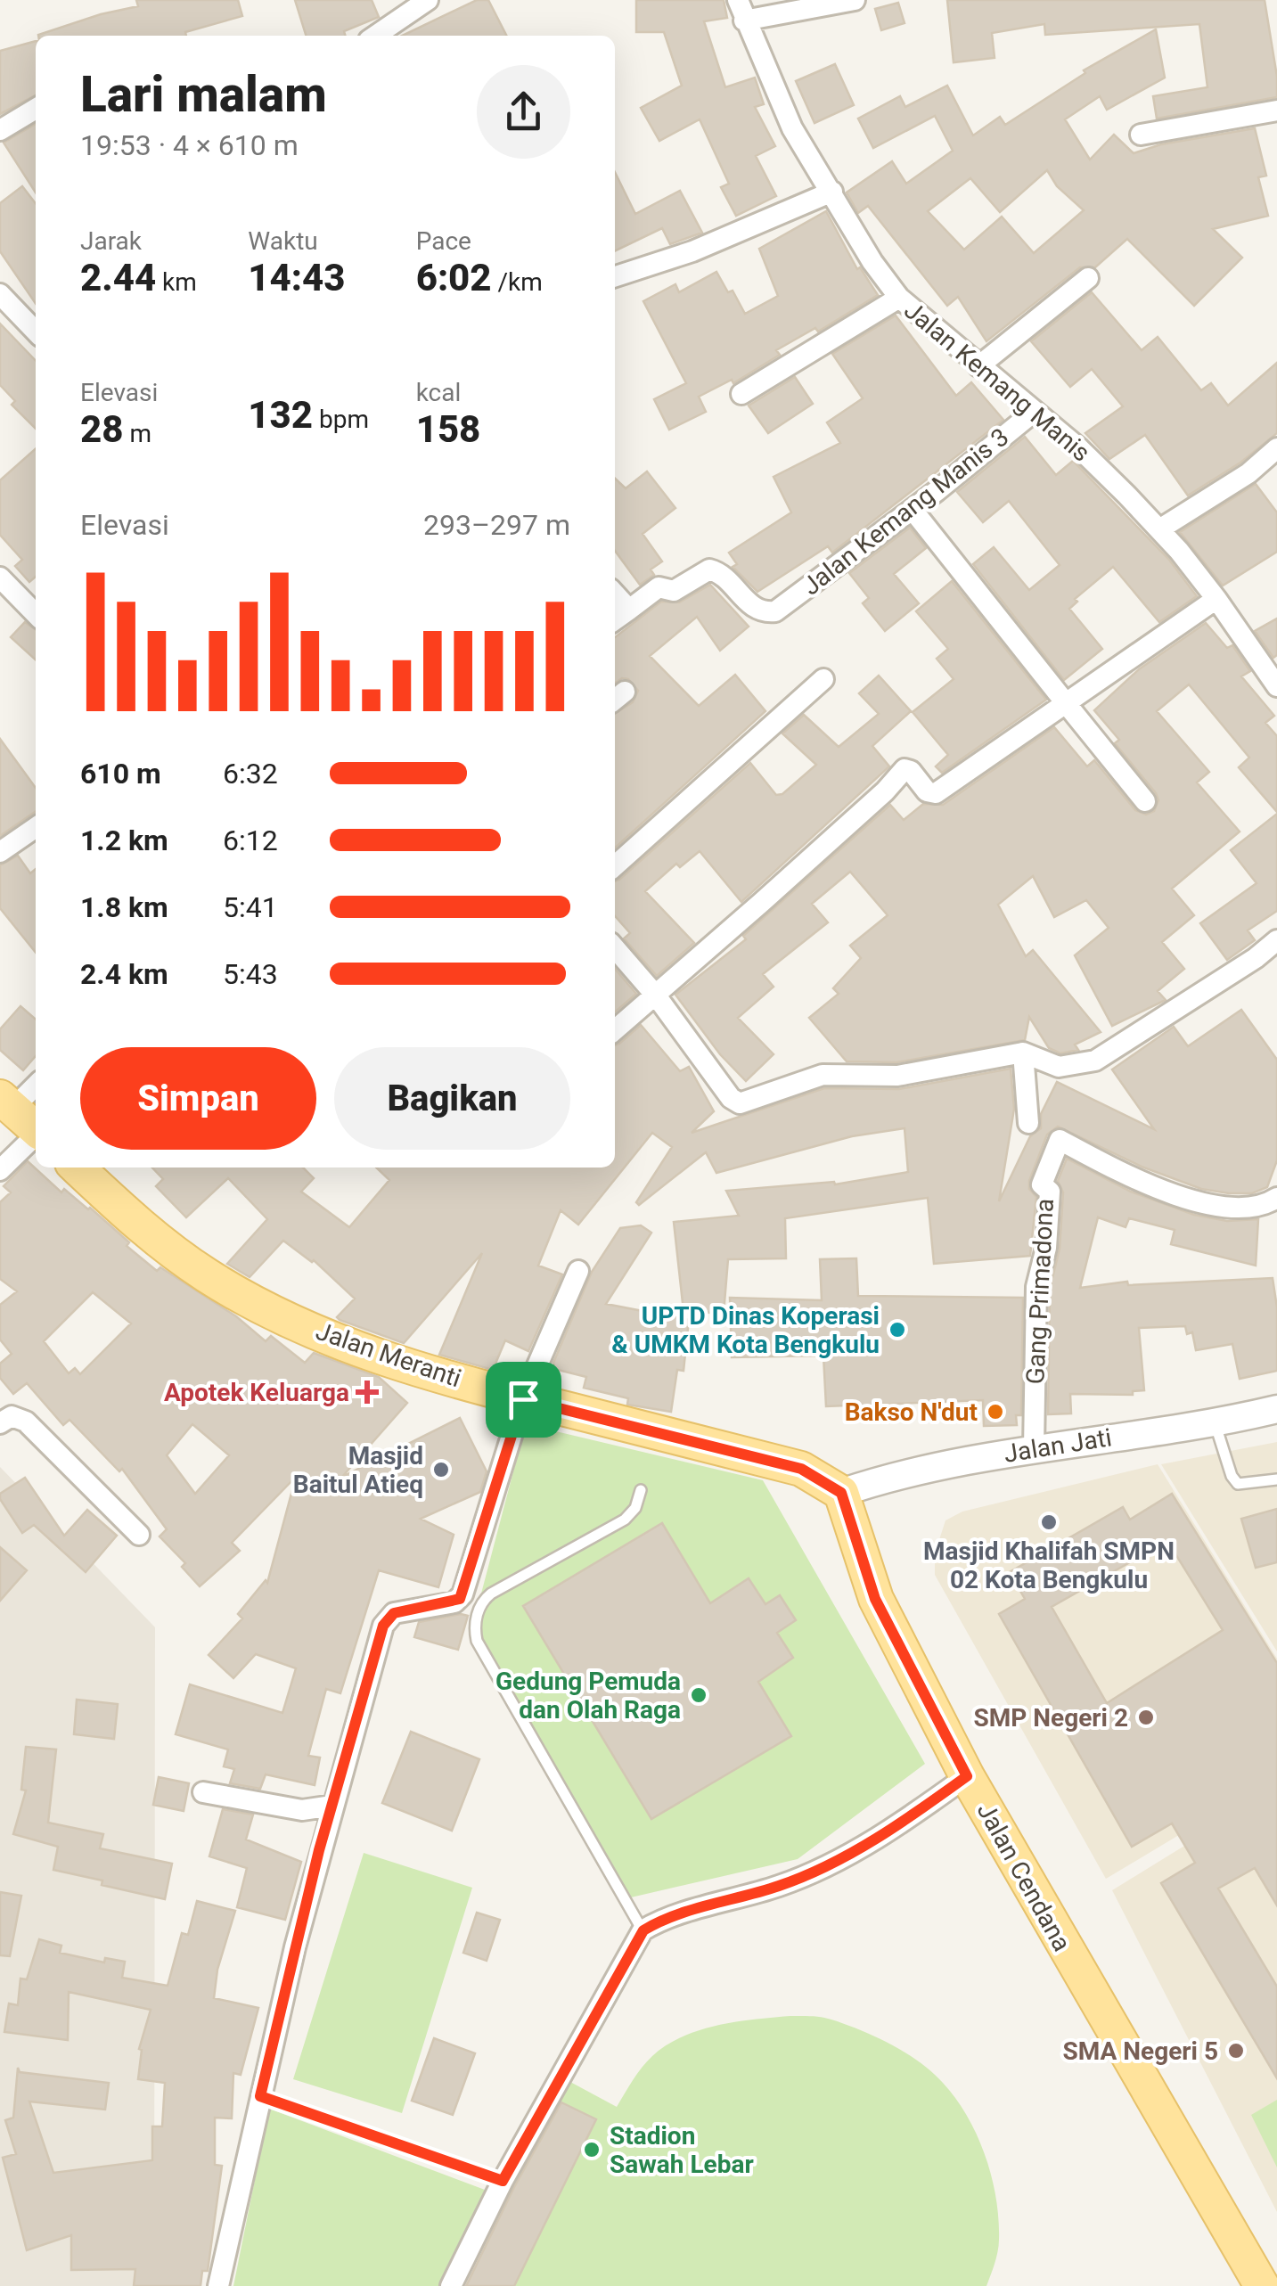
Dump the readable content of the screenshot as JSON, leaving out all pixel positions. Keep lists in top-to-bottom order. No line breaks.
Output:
{"streets":{"main road":["Jalan Meranti","Jalan Cendana"],"street":["Jalan Kemang Manis","Jalan Kemang Manis 3","Gang Primadona","Jalan Jati"]},"crossings":[["Jalan Kemang Manis","Jalan Kemang Manis 3"],["Gang Primadona","Jalan Jati"],["Jalan Meranti","Jalan Jati"],["Jalan Meranti","Jalan Cendana"],["Jalan Jati","Jalan Cendana"]],"places":{"other":["UPTD Dinas Koperasi & UMKM Kota Bengkulu","Bakso N'dut","Masjid Baitul Atieq","Masjid Khalifah SMPN 02 Kota Bengkulu","Gedung Pemuda dan Olah Raga","SMP Negeri 2","SMA Negeri 5","Stadion Sawah Lebar"],"health":["Apotek Keluarga"]},"page":{"heading":["Lari malam","19:53 · 4 × 610 m"],"stats":[["Jarak","2.44 km"],["Waktu","14:43"],["Pace","6:02 /km"],["Elevasi","28 m"],["132 bpm"],["kcal","158"]],"chart":["Elevasi","293–297 m"],"list":[{"name":"610 m","note":"6:32"},{"name":"1.2 km","note":"6:12"},{"name":"1.8 km","note":"5:41"},{"name":"2.4 km","note":"5:43"}],"buttons":["Simpan","Bagikan"]}}
